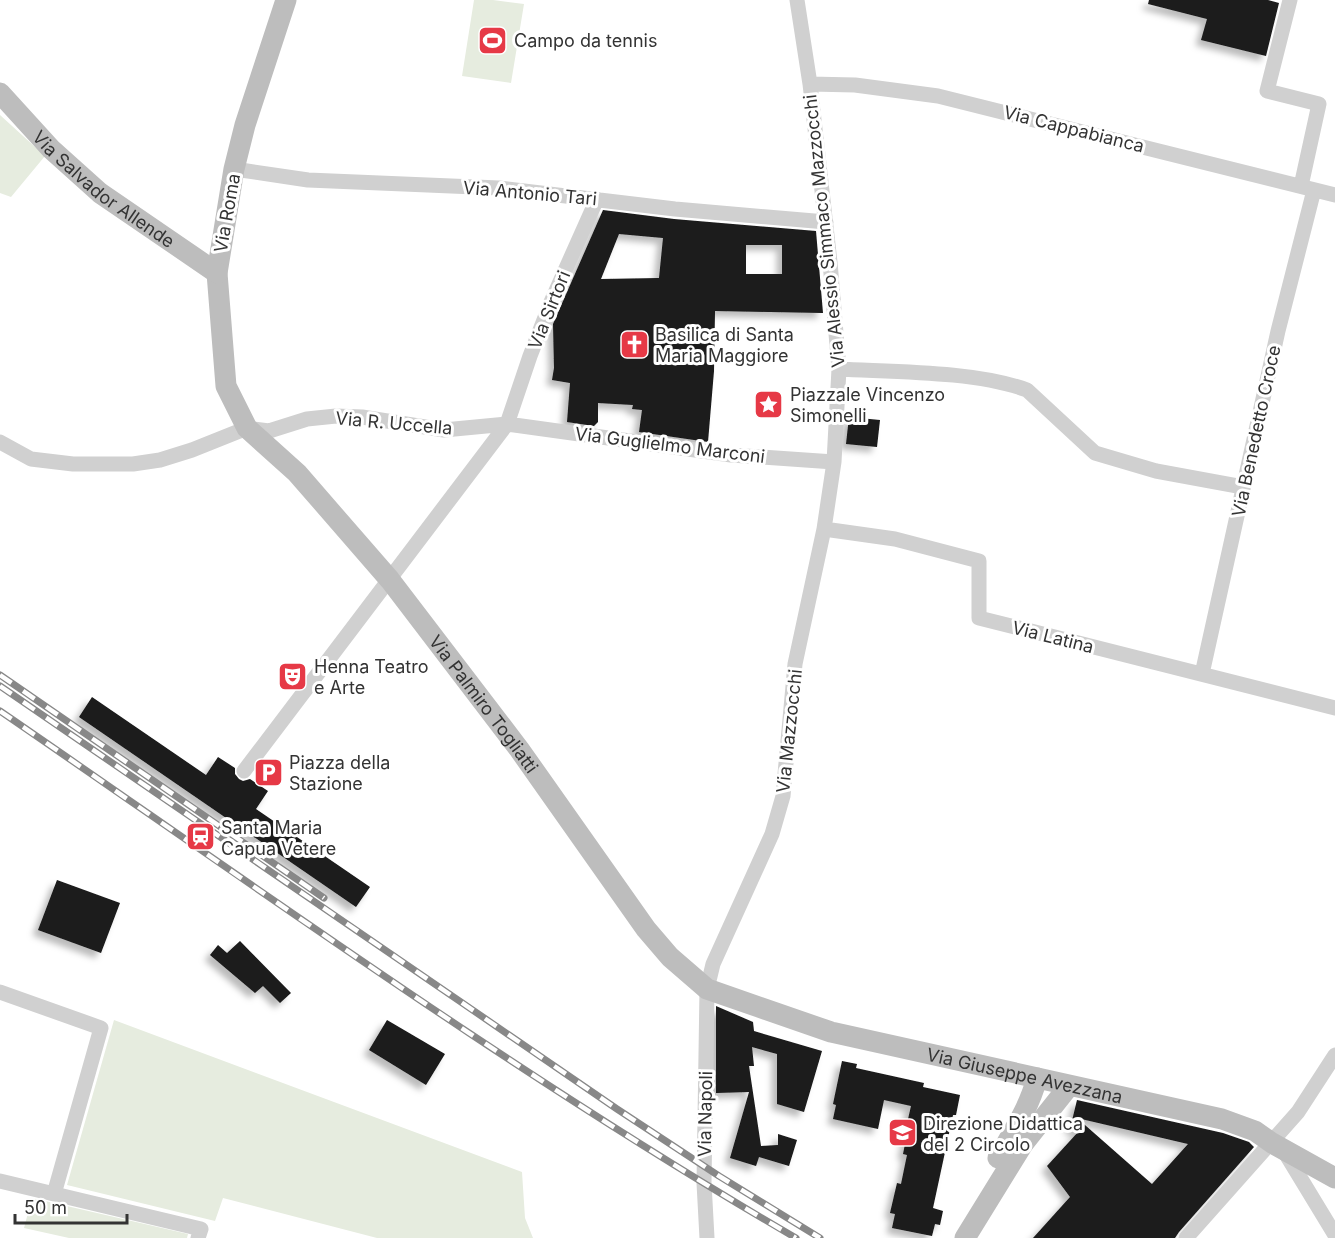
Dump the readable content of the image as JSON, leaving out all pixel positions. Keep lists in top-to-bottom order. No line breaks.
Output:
{"streets":{"street":["Via Cappabianca","Via Salvador Allende","Via Antonio Tari","Via Roma","Via Alessio Simmaco Mazzocchi","Via Sirtori","Via R. Uccella","Via Benedetto Croce","Via Guglielmo Marconi","Via Latina","Via Palmiro Togliatti","Via Mazzocchi","Via Giuseppe Avezzana","Via Napoli"]},"crossings":[["Via Cappabianca","Via Alessio Simmaco Mazzocchi"],["Via Cappabianca","Via Benedetto Croce"],["Via Salvador Allende","Via Roma"],["Via Antonio Tari","Via Roma"],["Via Antonio Tari","Via Alessio Simmaco Mazzocchi"],["Via Antonio Tari","Via Sirtori"],["Via Roma","Via R. Uccella"],["Via Roma","Via Palmiro Togliatti"],["Via Alessio Simmaco Mazzocchi","Via Guglielmo Marconi"],["Via Alessio Simmaco Mazzocchi","Via Mazzocchi"],["Via Sirtori","Via R. Uccella"],["Via Sirtori","Via Guglielmo Marconi"],["Via Sirtori","Via Palmiro Togliatti"],["Via R. Uccella","Via Guglielmo Marconi"],["Via R. Uccella","Via Palmiro Togliatti"],["Via Benedetto Croce","Via Latina"],["Via Guglielmo Marconi","Via Mazzocchi"],["Via Latina","Via Mazzocchi"],["Via Palmiro Togliatti","Via Mazzocchi"],["Via Palmiro Togliatti","Via Giuseppe Avezzana"],["Via Palmiro Togliatti","Via Napoli"],["Via Mazzocchi","Via Giuseppe Avezzana"],["Via Mazzocchi","Via Napoli"],["Via Giuseppe Avezzana","Via Napoli"]],"places":{"sports":["Campo da tennis"],"church":["Basilica di Santa Maria Maggiore"],"place":["Piazzale Vincenzo Simonelli"],"theatre":["Henna Teatro e Arte"],"parking":["Piazza della Stazione"],"station":["Santa Maria Capua Vetere"],"school or university":["Direzione Didattica del 2 Circolo"]},"scale_bar":"50 m"}
